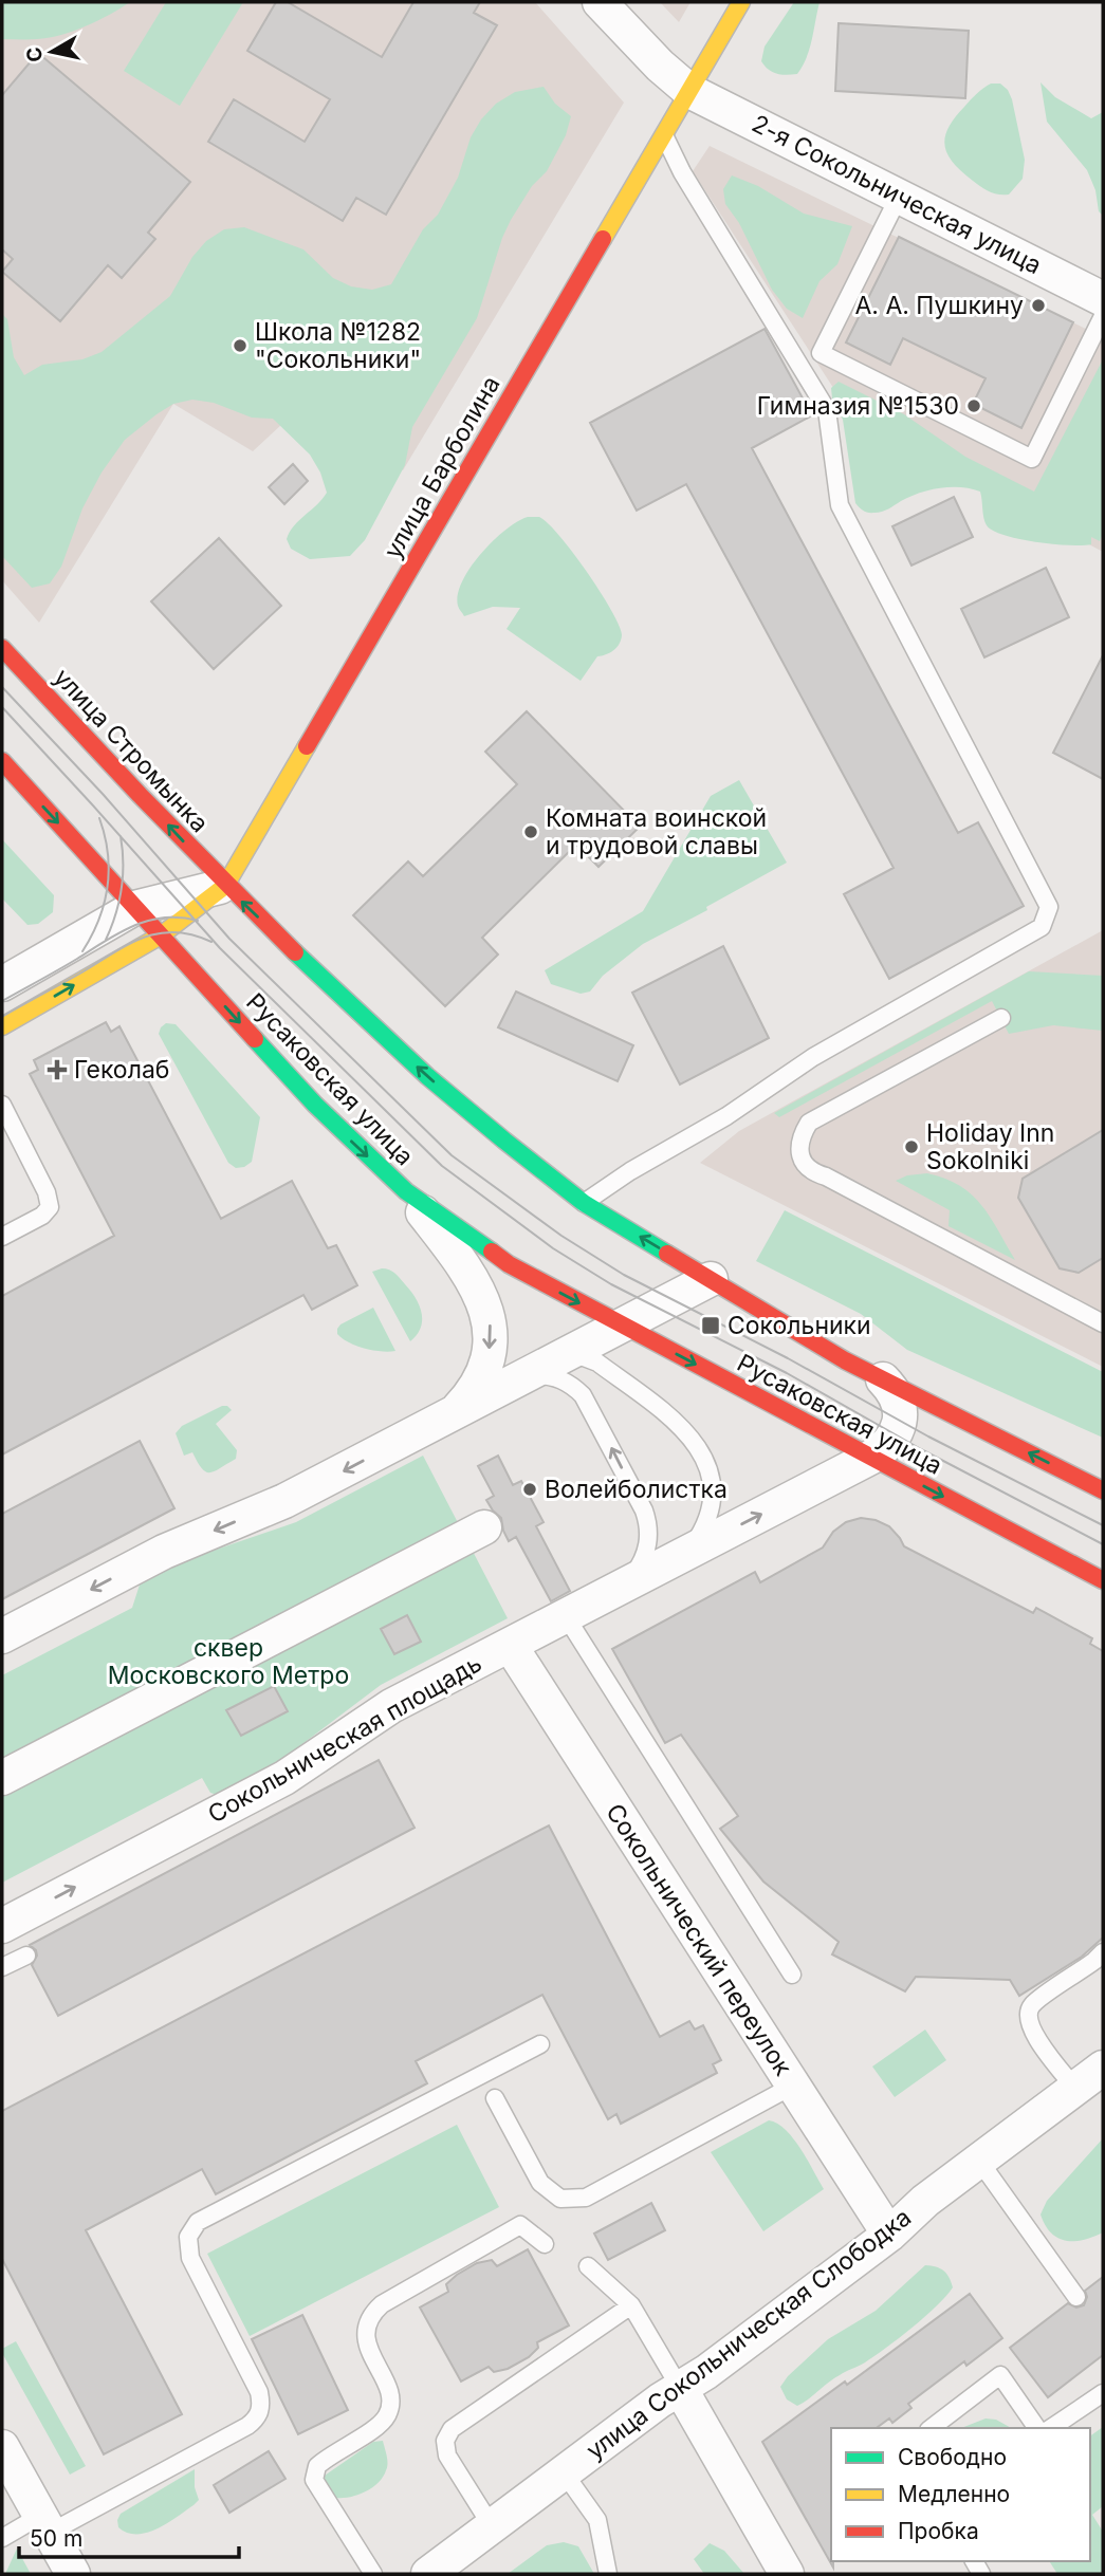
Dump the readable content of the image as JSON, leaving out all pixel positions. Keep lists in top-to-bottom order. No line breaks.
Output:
{"streets":{"main road":["улица Барболина","улица Стромынка","Русаковская улица"],"street":["2-я Сокольническая улица","Сокольническая площадь","Сокольнический переулок","улица Сокольническая Слободка"]},"crossings":[["2-я Сокольническая улица","улица Барболина"],["улица Барболина","улица Стромынка"],["улица Барболина","Русаковская улица"],["улица Стромынка","Русаковская улица"],["Русаковская улица","Сокольническая площадь"],["Сокольническая площадь","Сокольнический переулок"],["Сокольнический переулок","улица Сокольническая Слободка"]],"parks":["сквер Московского Метро"],"places":{"other":["А. А. Пушкину","Школа №1282 \"Сокольники\"","Гимназия №1530","Комната воинской и трудовой славы","Holiday Inn Sokolniki","Волейболистка"],"health":["Геколаб"],"transit":["Сокольники"]},"legend":["Свободно","Медленно","Пробка"],"scale_bar":"50 m","north":"left"}
